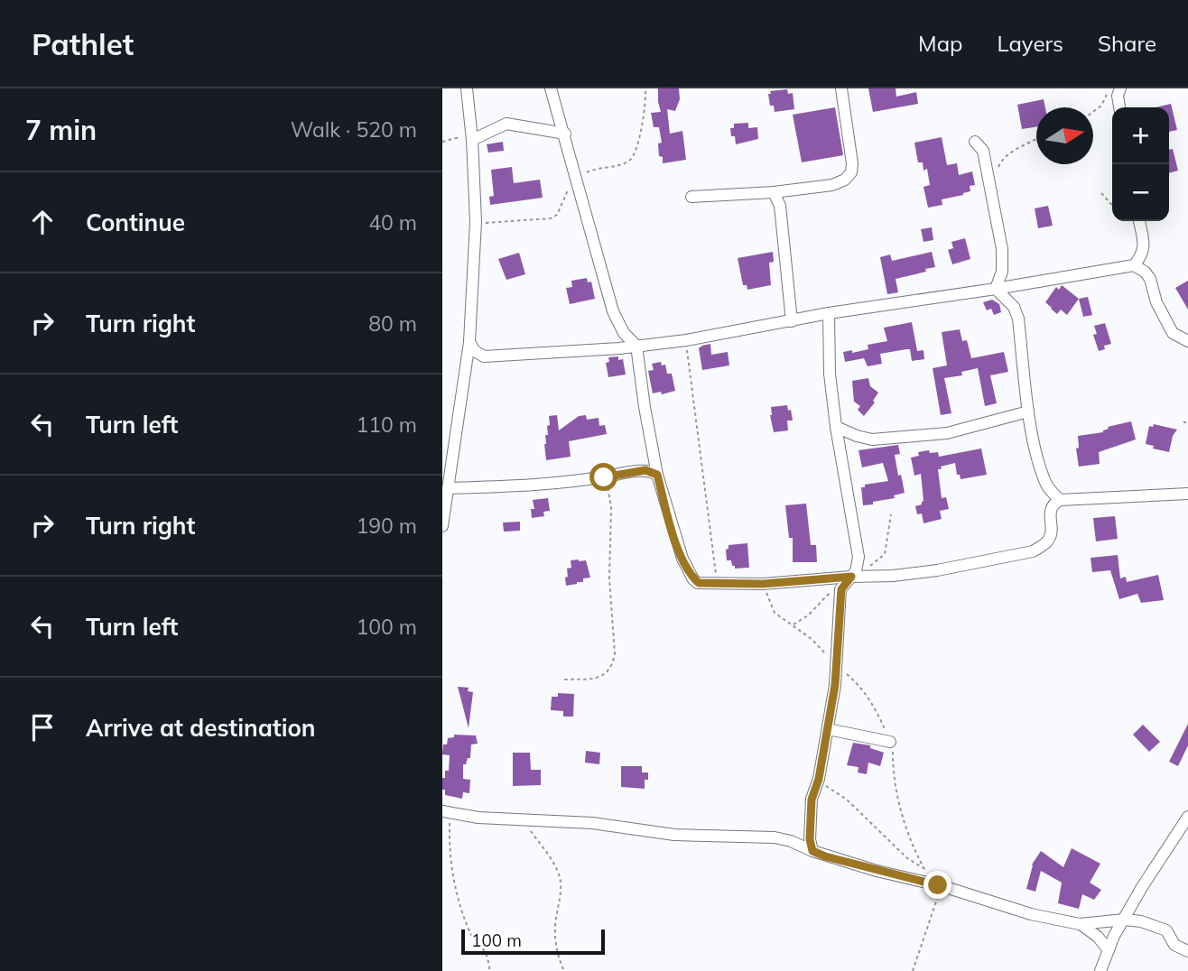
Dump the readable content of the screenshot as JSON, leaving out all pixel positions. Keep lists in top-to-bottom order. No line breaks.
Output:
{"scale_bar":"100 m","north":"right","page":{"header":"Pathlet","nav":["Map","Layers","Share"],"heading":["7 min","Walk · 520 m"],"map_buttons":["+","−"],"list":[["Continue","40 m"],["Turn right","80 m"],["Turn left","110 m"],["Turn right","190 m"],["Turn left","100 m"],"Arrive at destination"],"scale":"100 m"}}
